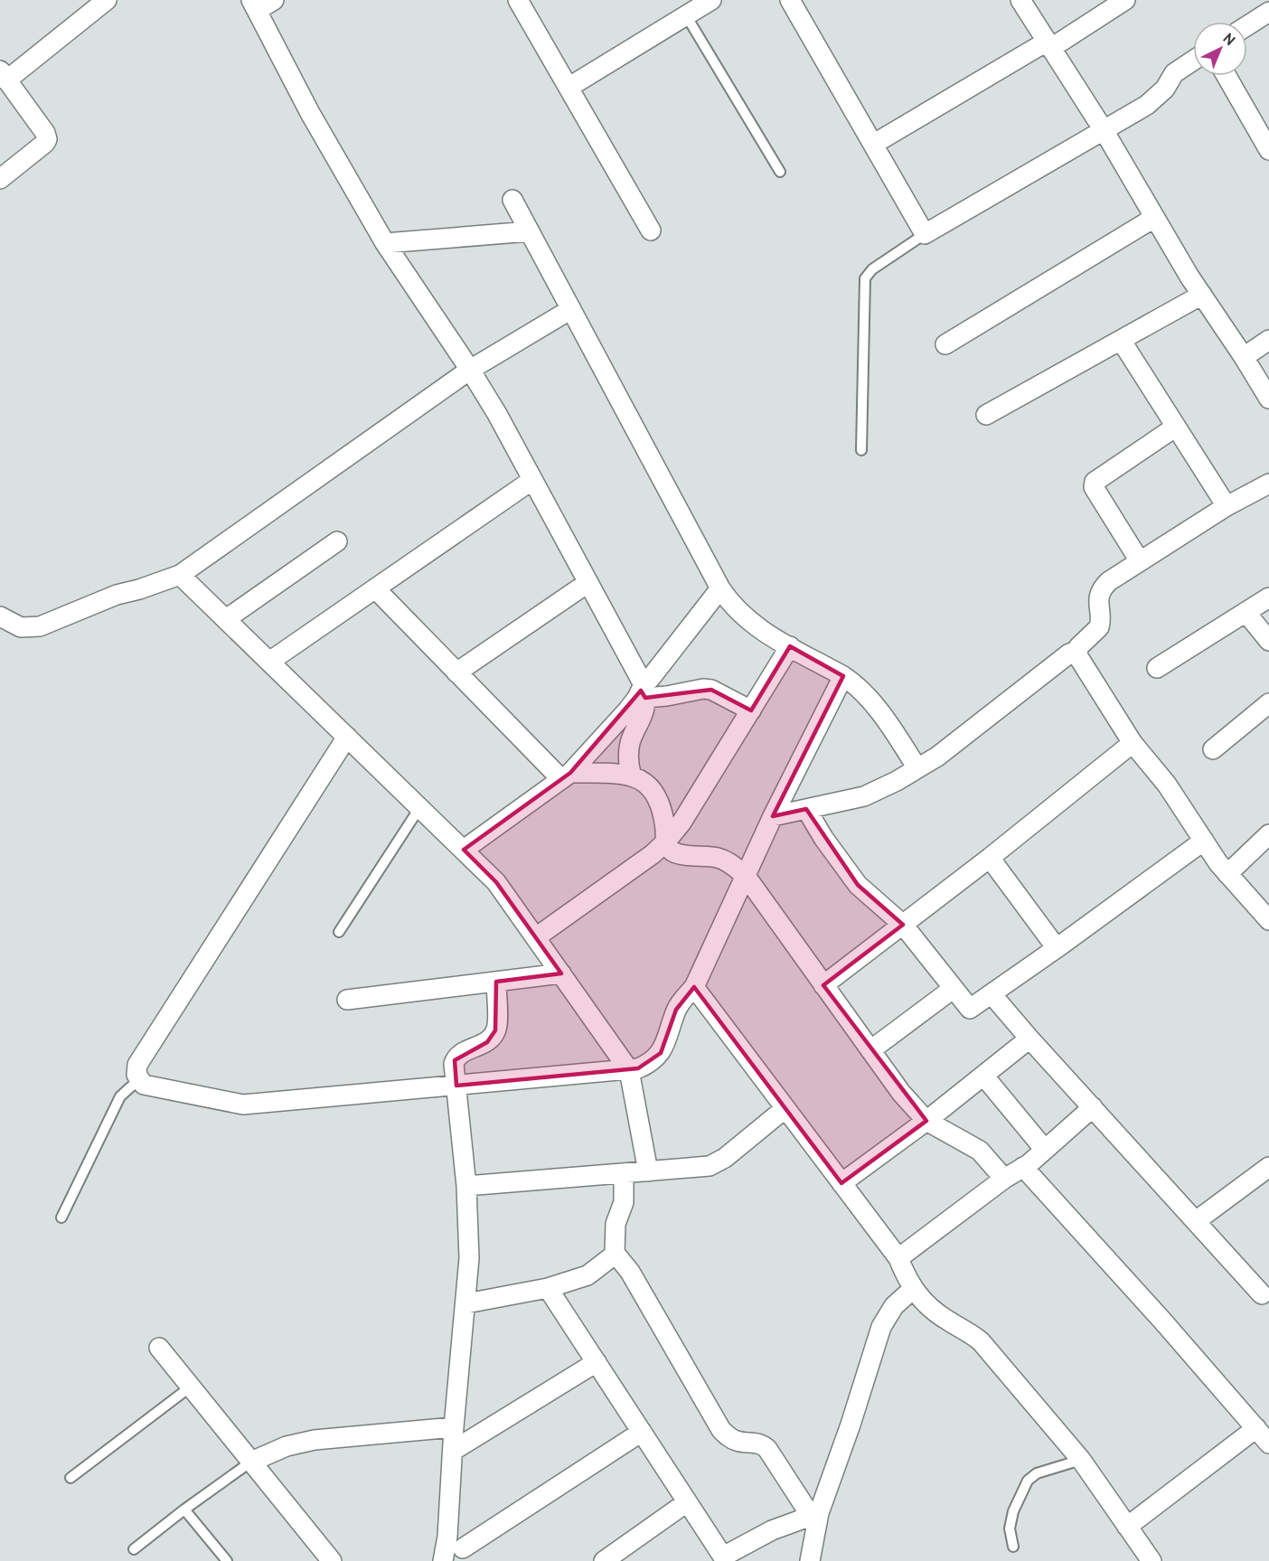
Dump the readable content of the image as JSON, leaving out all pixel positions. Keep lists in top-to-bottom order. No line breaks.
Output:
{"north":"top right"}
